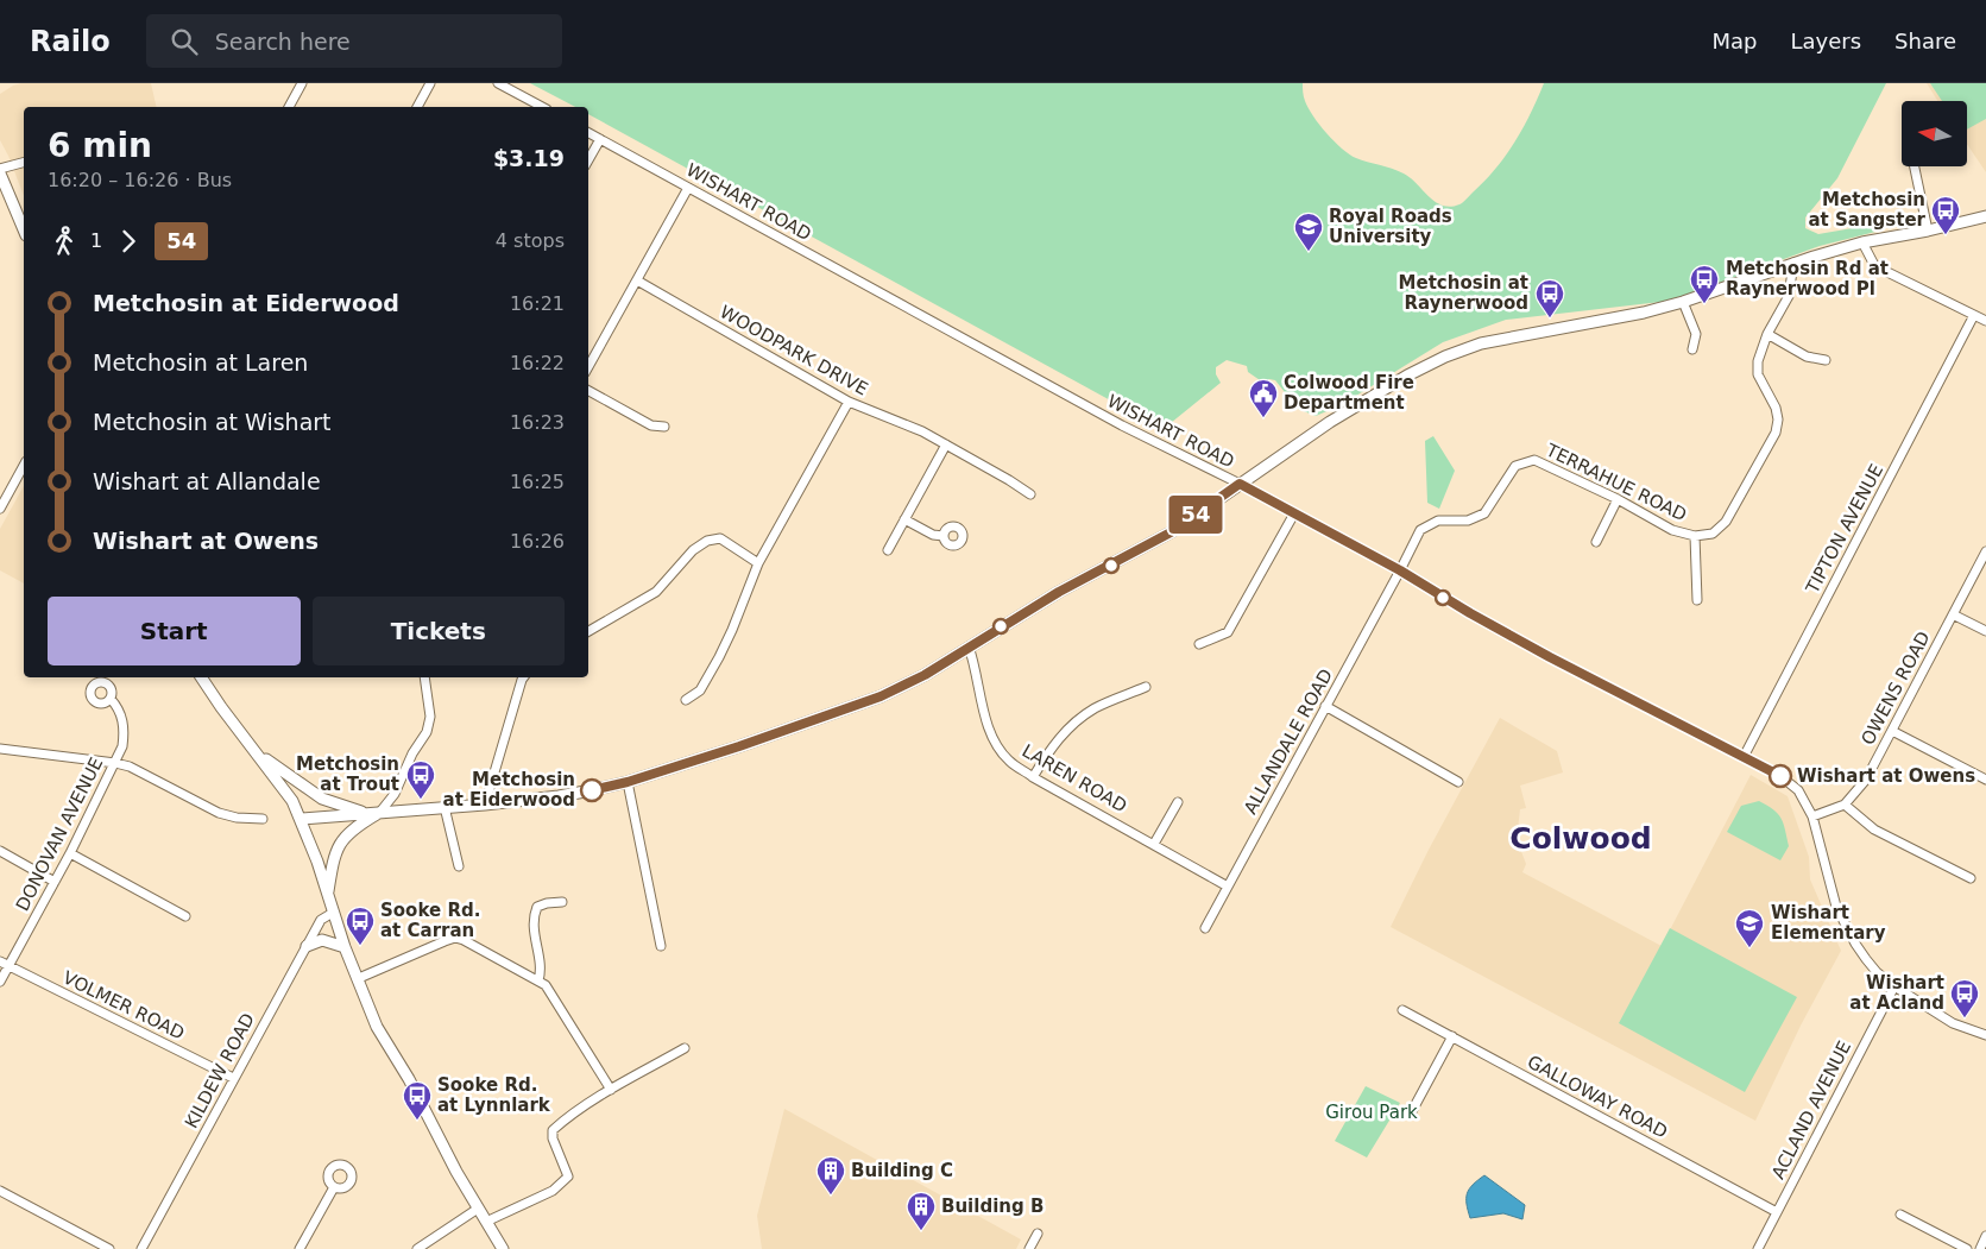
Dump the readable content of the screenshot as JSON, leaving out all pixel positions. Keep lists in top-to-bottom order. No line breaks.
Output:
{"streets":{"street":["WISHART ROAD","WOODPARK DRIVE","TERRAHUE ROAD","TIPTON AVENUE","OWENS ROAD","ALLANDALE ROAD","LAREN ROAD","DONOVAN AVENUE","VOLMER ROAD","KILDEW ROAD","GALLOWAY ROAD","ACLAND AVENUE"]},"crossings":[["WISHART ROAD","TERRAHUE ROAD"],["WISHART ROAD","TIPTON AVENUE"],["WISHART ROAD","OWENS ROAD"],["WISHART ROAD","ALLANDALE ROAD"],["WISHART ROAD","ACLAND AVENUE"],["TERRAHUE ROAD","ALLANDALE ROAD"],["ALLANDALE ROAD","LAREN ROAD"],["DONOVAN AVENUE","VOLMER ROAD"],["VOLMER ROAD","KILDEW ROAD"],["GALLOWAY ROAD","ACLAND AVENUE"]],"districts":["Colwood"],"parks":["Girou Park"],"places":{"bus stop":["Metchosin at Sangster","Metchosin Rd at Raynerwood Pl","Metchosin at Raynerwood","Metchosin at Trout","Sooke Rd. at Carran","Wishart at Acland","Sooke Rd. at Lynnlark"],"school or university":["Royal Roads University","Wishart Elementary"],"public building":["Colwood Fire Department"],"other":["Wishart at Owens","Metchosin at Eiderwood"],"building":["Building C","Building B"]},"lines":["bus line 54"],"north":"left","page":{"header":"Railo","search":"Search here","nav":["Map","Layers","Share"],"on_map":"54","heading":["6 min","16:20 – 16:26 · Bus","$3.19"],"legs":["1","54","4 stops"],"list":[{"name":"Metchosin at Eiderwood","value":"16:21"},{"name":"Metchosin at Laren","value":"16:22"},{"name":"Metchosin at Wishart","value":"16:23"},{"name":"Wishart at Allandale","value":"16:25"},{"name":"Wishart at Owens","value":"16:26"}],"buttons":["Start","Tickets"]}}
